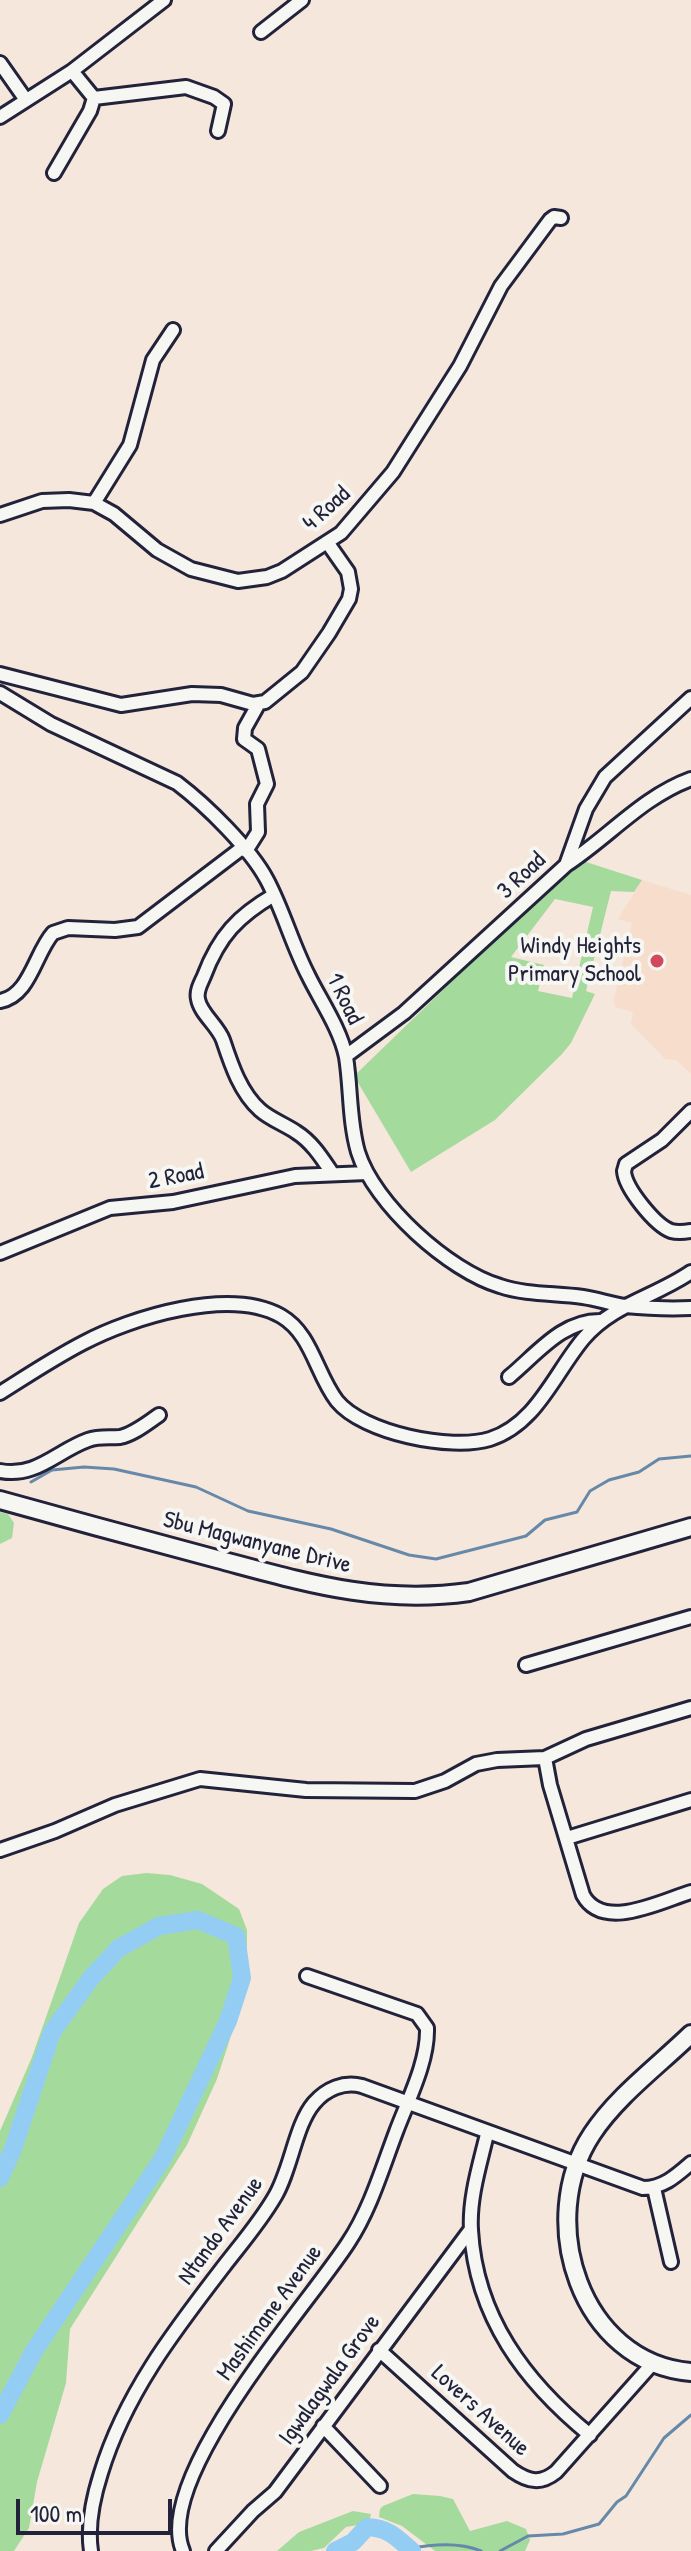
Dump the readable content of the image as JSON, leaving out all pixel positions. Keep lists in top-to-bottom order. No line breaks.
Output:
{"streets":{"main road":["Sbu Magwanyane Drive"],"street":["4 Road","3 Road","1 Road","2 Road","Ntando Avenue","Mashimane Avenue","Igwalagwala Grove","Lovers Avenue"]},"crossings":[["3 Road","1 Road"],["1 Road","2 Road"],["Ntando Avenue","Mashimane Avenue"],["Igwalagwala Grove","Lovers Avenue"]],"places":["Windy Heights Primary School"],"scale_bar":"100 m"}
